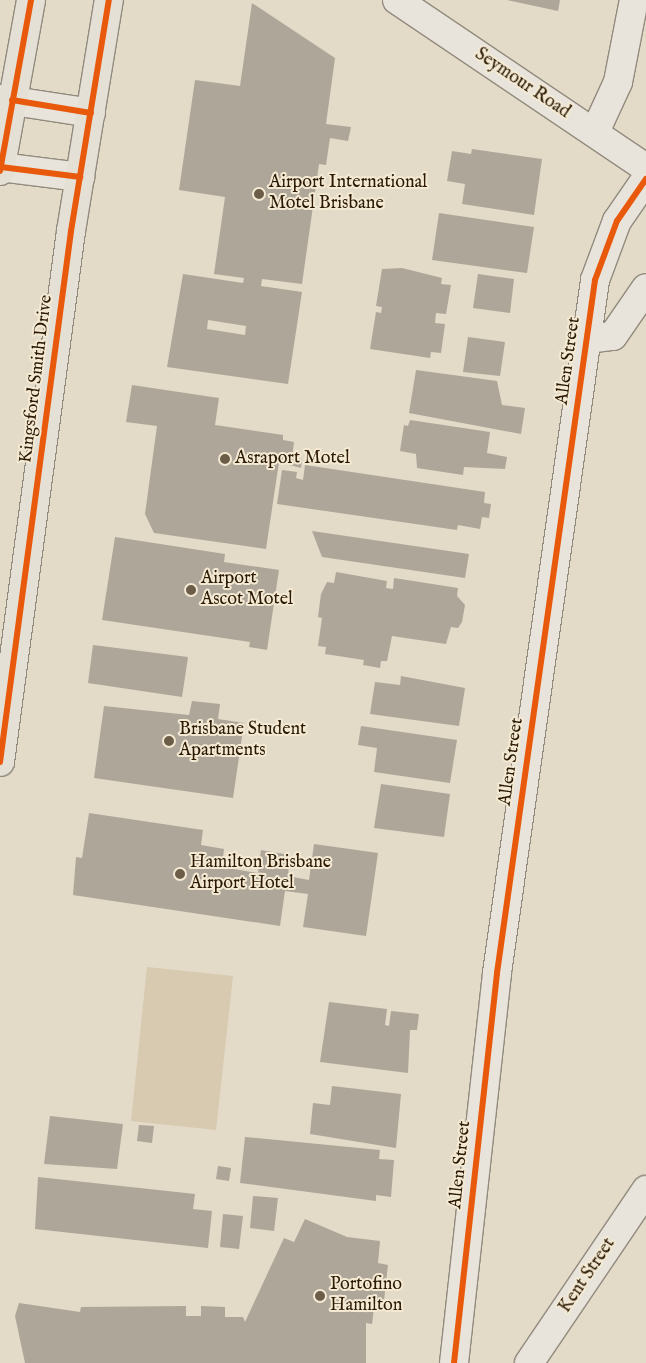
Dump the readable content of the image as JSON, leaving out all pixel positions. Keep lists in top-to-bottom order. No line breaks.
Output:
{"streets":{"highway":["Kingsford Smith Drive"],"street":["Seymour Road","Allen Street","Kent Street"]},"places":["Airport International Motel Brisbane","Asraport Motel","Airport Ascot Motel","Brisbane Student Apartments","Hamilton Brisbane Airport Hotel","Portofino Hamilton"]}
